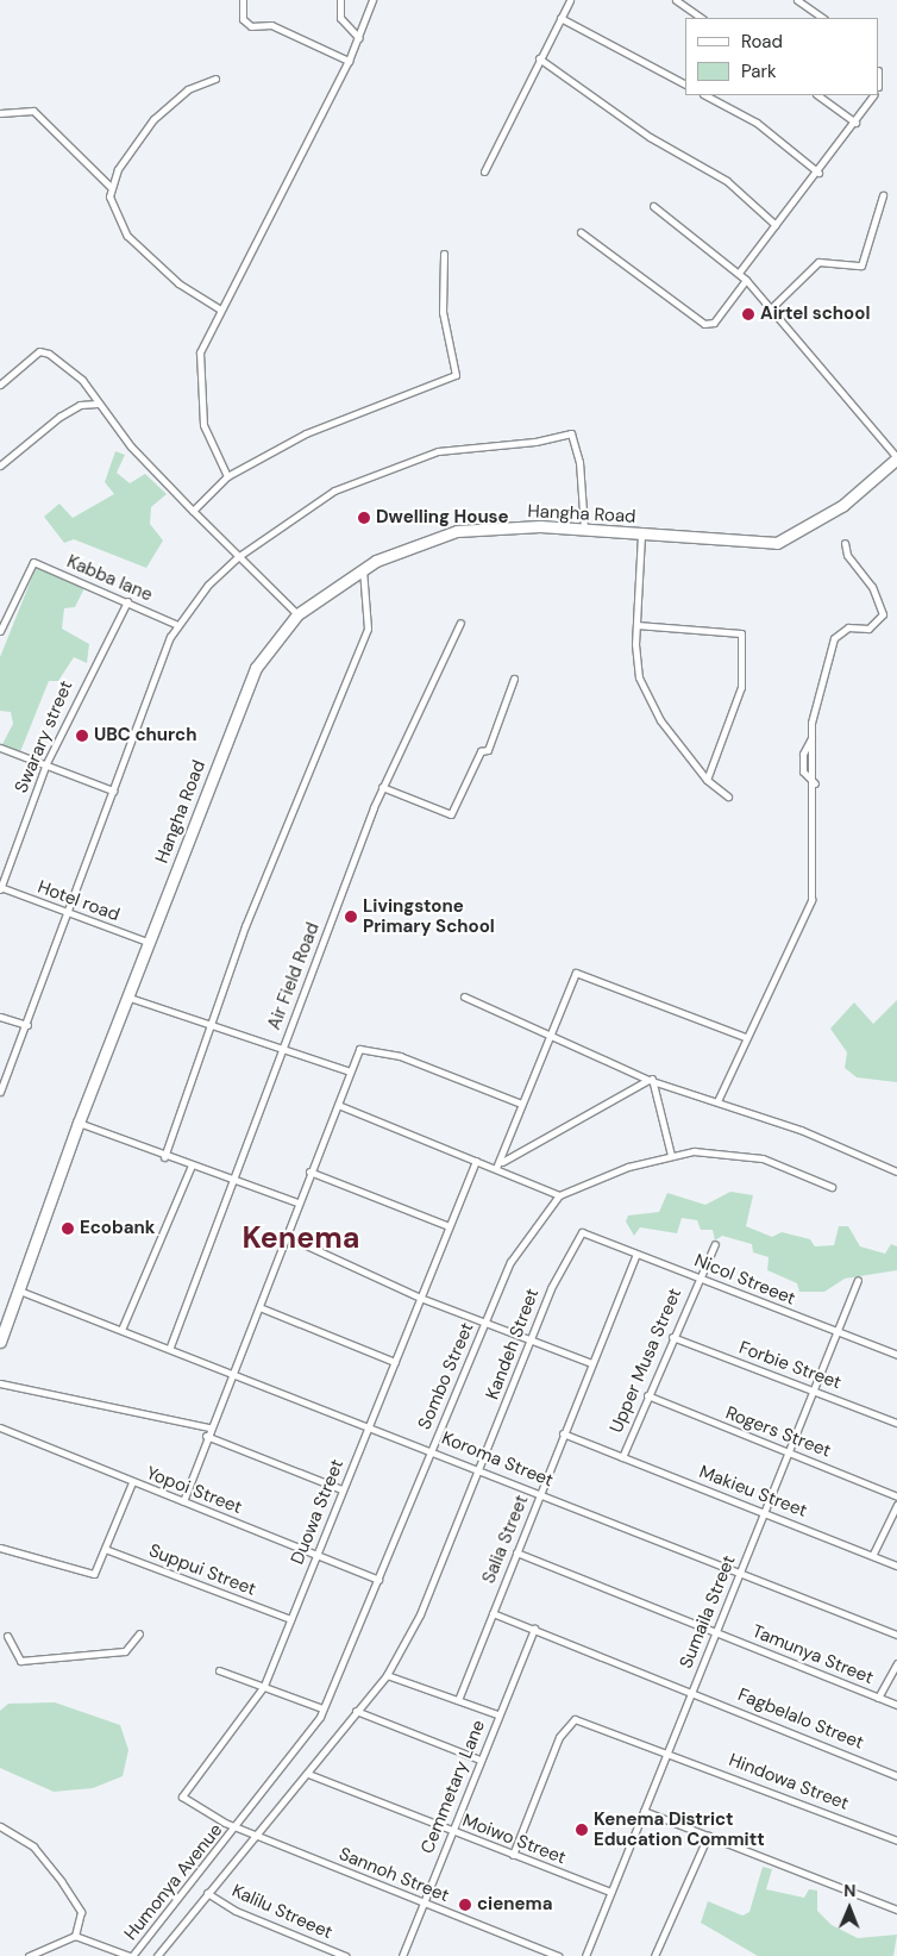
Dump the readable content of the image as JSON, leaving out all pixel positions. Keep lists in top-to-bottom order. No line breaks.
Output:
{"streets":{"highway":["Hangha Road"],"street":["Kabba lane","Swarary street","Hotel road","Air Field Road","Nicol Streeet","Kandeh Street","Upper Musa Street","Forbie Street","Sombo Street","Rogers Street","Koroma Street","Yopoi Street","Makieu Street","Duowa Street","Salia Street","Suppui Street","Sumaila Street","Tamunya Street","Fagbelalo Street","Hindowa Street","Cemmetary Lane","Moiwo Street","Sannoh Street","Humonya Avenue","Kalilu Streeet"]},"crossings":[["Hangha Road","Hotel road"],["Hangha Road","Koroma Street"],["Kabba lane","Swarary street"],["Swarary street","Hotel road"],["Air Field Road","Koroma Street"],["Nicol Streeet","Kandeh Street"],["Nicol Streeet","Upper Musa Street"],["Nicol Streeet","Salia Street"],["Nicol Streeet","Sumaila Street"],["Kandeh Street","Koroma Street"],["Kandeh Street","Moiwo Street"],["Kandeh Street","Sannoh Street"],["Kandeh Street","Kalilu Streeet"],["Upper Musa Street","Forbie Street"],["Upper Musa Street","Rogers Street"],["Upper Musa Street","Makieu Street"],["Forbie Street","Sumaila Street"],["Sombo Street","Koroma Street"],["Sombo Street","Yopoi Street"],["Sombo Street","Duowa Street"],["Sombo Street","Sannoh Street"],["Sombo Street","Humonya Avenue"],["Rogers Street","Sumaila Street"],["Koroma Street","Duowa Street"],["Koroma Street","Salia Street"],["Koroma Street","Sumaila Street"],["Yopoi Street","Duowa Street"],["Makieu Street","Salia Street"],["Makieu Street","Sumaila Street"],["Duowa Street","Suppui Street"],["Duowa Street","Sannoh Street"],["Duowa Street","Humonya Avenue"],["Salia Street","Tamunya Street"],["Salia Street","Fagbelalo Street"],["Sumaila Street","Tamunya Street"],["Sumaila Street","Fagbelalo Street"],["Sumaila Street","Hindowa Street"],["Sumaila Street","Moiwo Street"],["Fagbelalo Street","Cemmetary Lane"],["Hindowa Street","Moiwo Street"],["Cemmetary Lane","Moiwo Street"],["Cemmetary Lane","Sannoh Street"],["Sannoh Street","Humonya Avenue"]],"districts":["Kenema"],"places":["Airtel school","Dwelling House","UBC church","Livingstone Primary School","Ecobank","Kenema District Education Committ","cienema"],"legend":["Road","Park"],"north":"top"}
